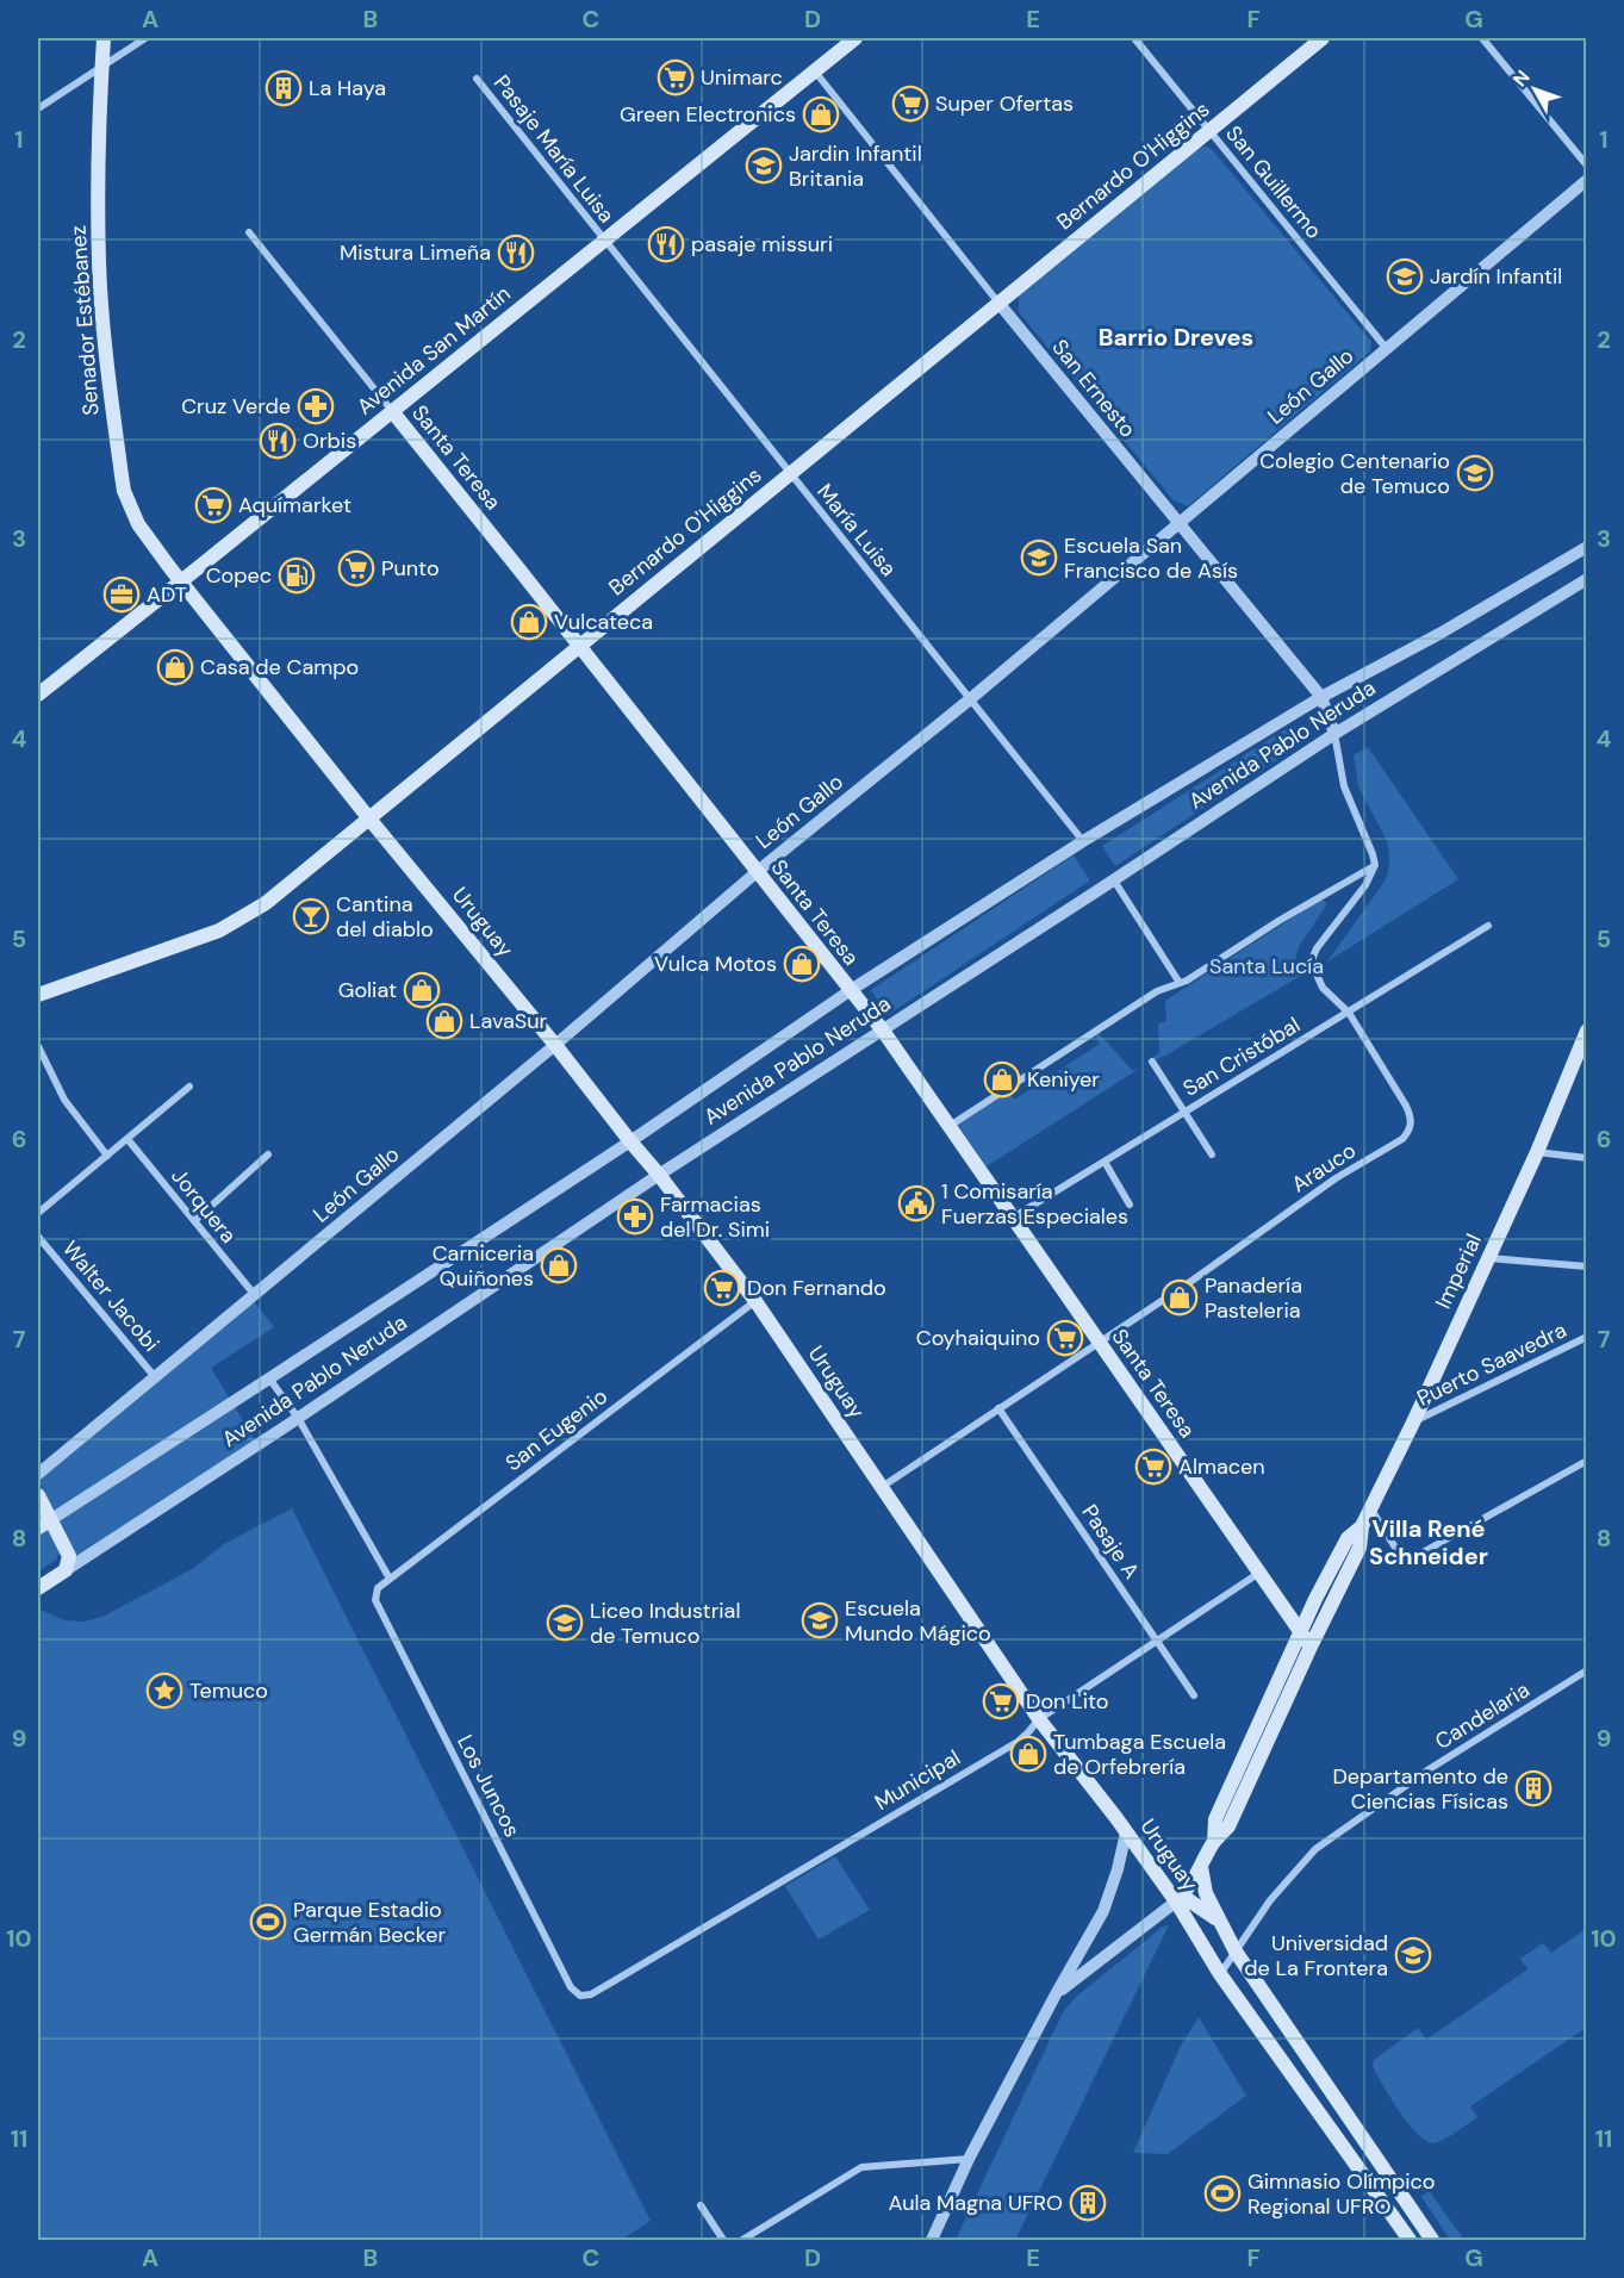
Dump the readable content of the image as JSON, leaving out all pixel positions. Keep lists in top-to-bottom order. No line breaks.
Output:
{"streets":{"main road":["Bernardo O'Higgins","Senador Estébanez","Avenida San Martín","Santa Teresa","Avenida Pablo Neruda","Uruguay","Imperial"],"street":["Pasaje María Luisa","San Guillermo","León Gallo","San Ernesto","María Luisa","San Cristóbal","Arauco","Jorquera","Walter Jacobi","Puerto Saavedra","San Eugenio","Pasaje A","Candelaria","Municipal","Los Juncos"]},"crossings":[["Pasaje María Luisa","Avenida San Martín"],["Pasaje María Luisa","María Luisa"],["Bernardo O'Higgins","San Guillermo"],["Bernardo O'Higgins","San Ernesto"],["Bernardo O'Higgins","Santa Teresa"],["Bernardo O'Higgins","María Luisa"],["Bernardo O'Higgins","Uruguay"],["San Guillermo","León Gallo"],["Senador Estébanez","Avenida San Martín"],["Senador Estébanez","Uruguay"],["Avenida San Martín","San Ernesto"],["Avenida San Martín","Santa Teresa"],["Avenida San Martín","María Luisa"],["Avenida San Martín","Uruguay"],["León Gallo","San Ernesto"],["León Gallo","Santa Teresa"],["León Gallo","María Luisa"],["León Gallo","Uruguay"],["León Gallo","Jorquera"],["León Gallo","Walter Jacobi"],["San Ernesto","Avenida Pablo Neruda"],["Santa Teresa","Avenida Pablo Neruda"],["Santa Teresa","San Cristóbal"],["Santa Teresa","Arauco"],["Santa Teresa","Imperial"],["Santa Teresa","Municipal"],["María Luisa","Avenida Pablo Neruda"],["Avenida Pablo Neruda","Uruguay"],["Uruguay","Arauco"],["Uruguay","Imperial"],["Uruguay","San Eugenio"],["Uruguay","Candelaria"],["Uruguay","Municipal"],["San Cristóbal","Arauco"],["Arauco","Pasaje A"],["Imperial","Puerto Saavedra"],["San Eugenio","Los Juncos"],["Pasaje A","Municipal"],["Municipal","Los Juncos"]],"districts":["Barrio Dreves","Villa René Schneider"],"parks":["Santa Lucía"],"places":{"supermarket":["Unimarc","Super Ofertas","Aquímarket","Punto","Don Fernando","Coyhaiquino","Almacen","Don Lito"],"building":["La Haya","Departamento de Ciencias Físicas","Aula Magna UFRO"],"shop":["Green Electronics","Vulcateca","Casa de Campo","Vulca Motos","Goliat","LavaSur","Keniyer","Carniceria Quiñones","Panadería Pasteleria","Tumbaga Escuela de Orfebrería"],"school or university":["Jardin Infantil Britania","Jardín Infantil","Colegio Centenario de Temuco","Escuela San Francisco de Asís","Escuela Mundo Mágico","Liceo Industrial de Temuco","Universidad de La Frontera"],"restaurant":["pasaje missuri","Mistura Limeña","Orbis"],"pharmacy":["Cruz Verde","Farmacias del Dr. Simi"],"fuel station":["Copec"],"office":["ADT"],"bar":["Cantina del diablo"],"public building":["1 Comisaría Fuerzas Especiales"],"place":["Temuco"],"sports":["Parque Estadio Germán Becker","Gimnasio Olímpico Regional UFRO"]},"north":"top left","grid":{"columns":["A","B","C","D","E","F","G"],"rows":["1","2","3","4","5","6","7","8","9","10","11"]}}
